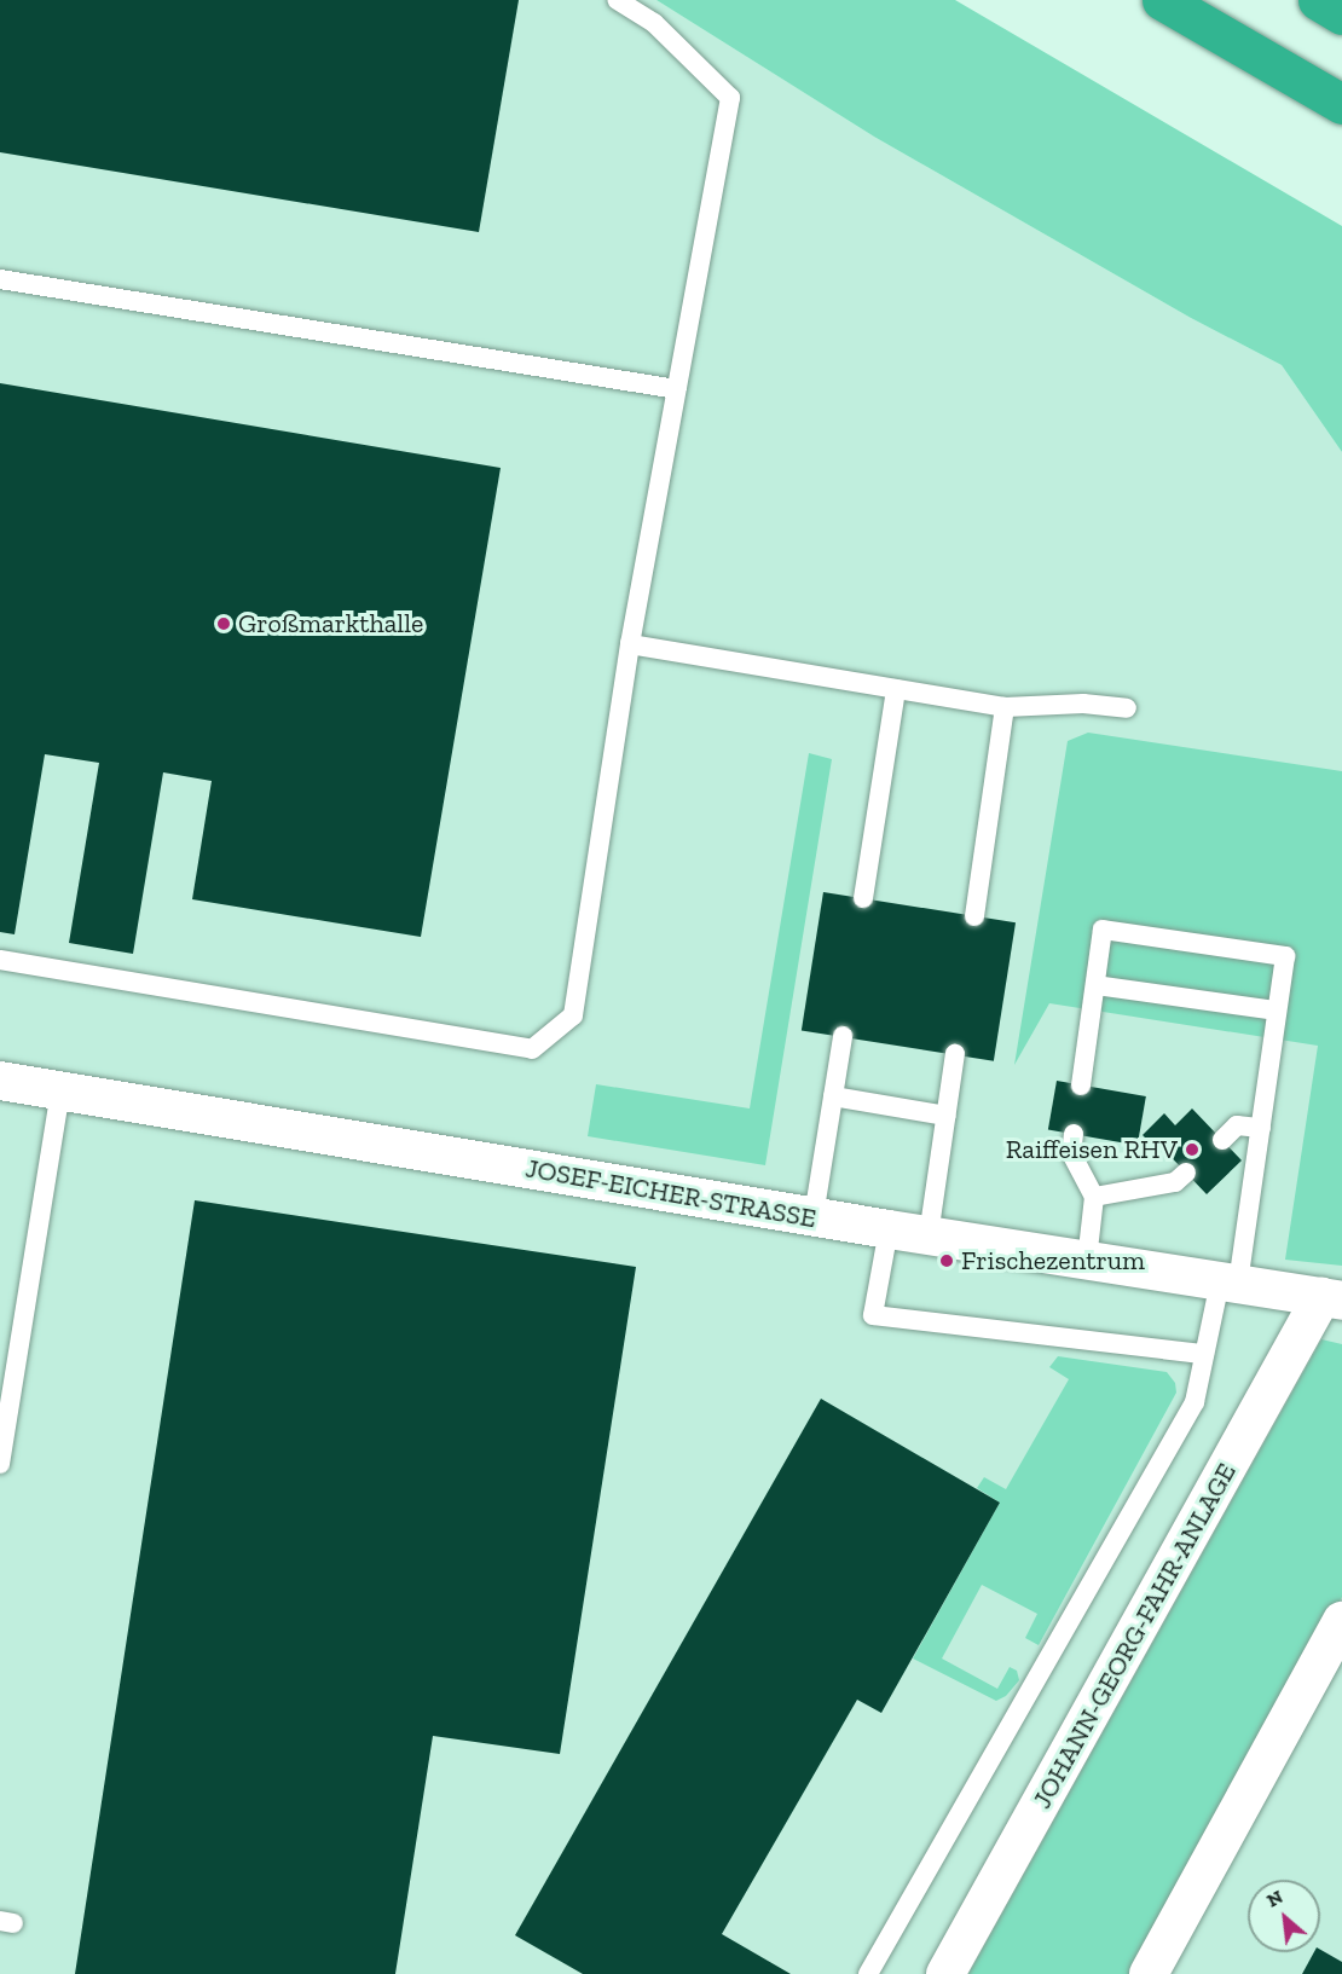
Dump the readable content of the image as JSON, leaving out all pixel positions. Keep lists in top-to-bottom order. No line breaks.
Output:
{"streets":{"street":["JOSEF-EICHER-STRASSE","JOHANN-GEORG-FAHR-ANLAGE"]},"crossings":[["JOSEF-EICHER-STRASSE","JOHANN-GEORG-FAHR-ANLAGE"]],"places":["Großmarkthalle","Raiffeisen RHV","Frischezentrum"],"north":"top left"}
